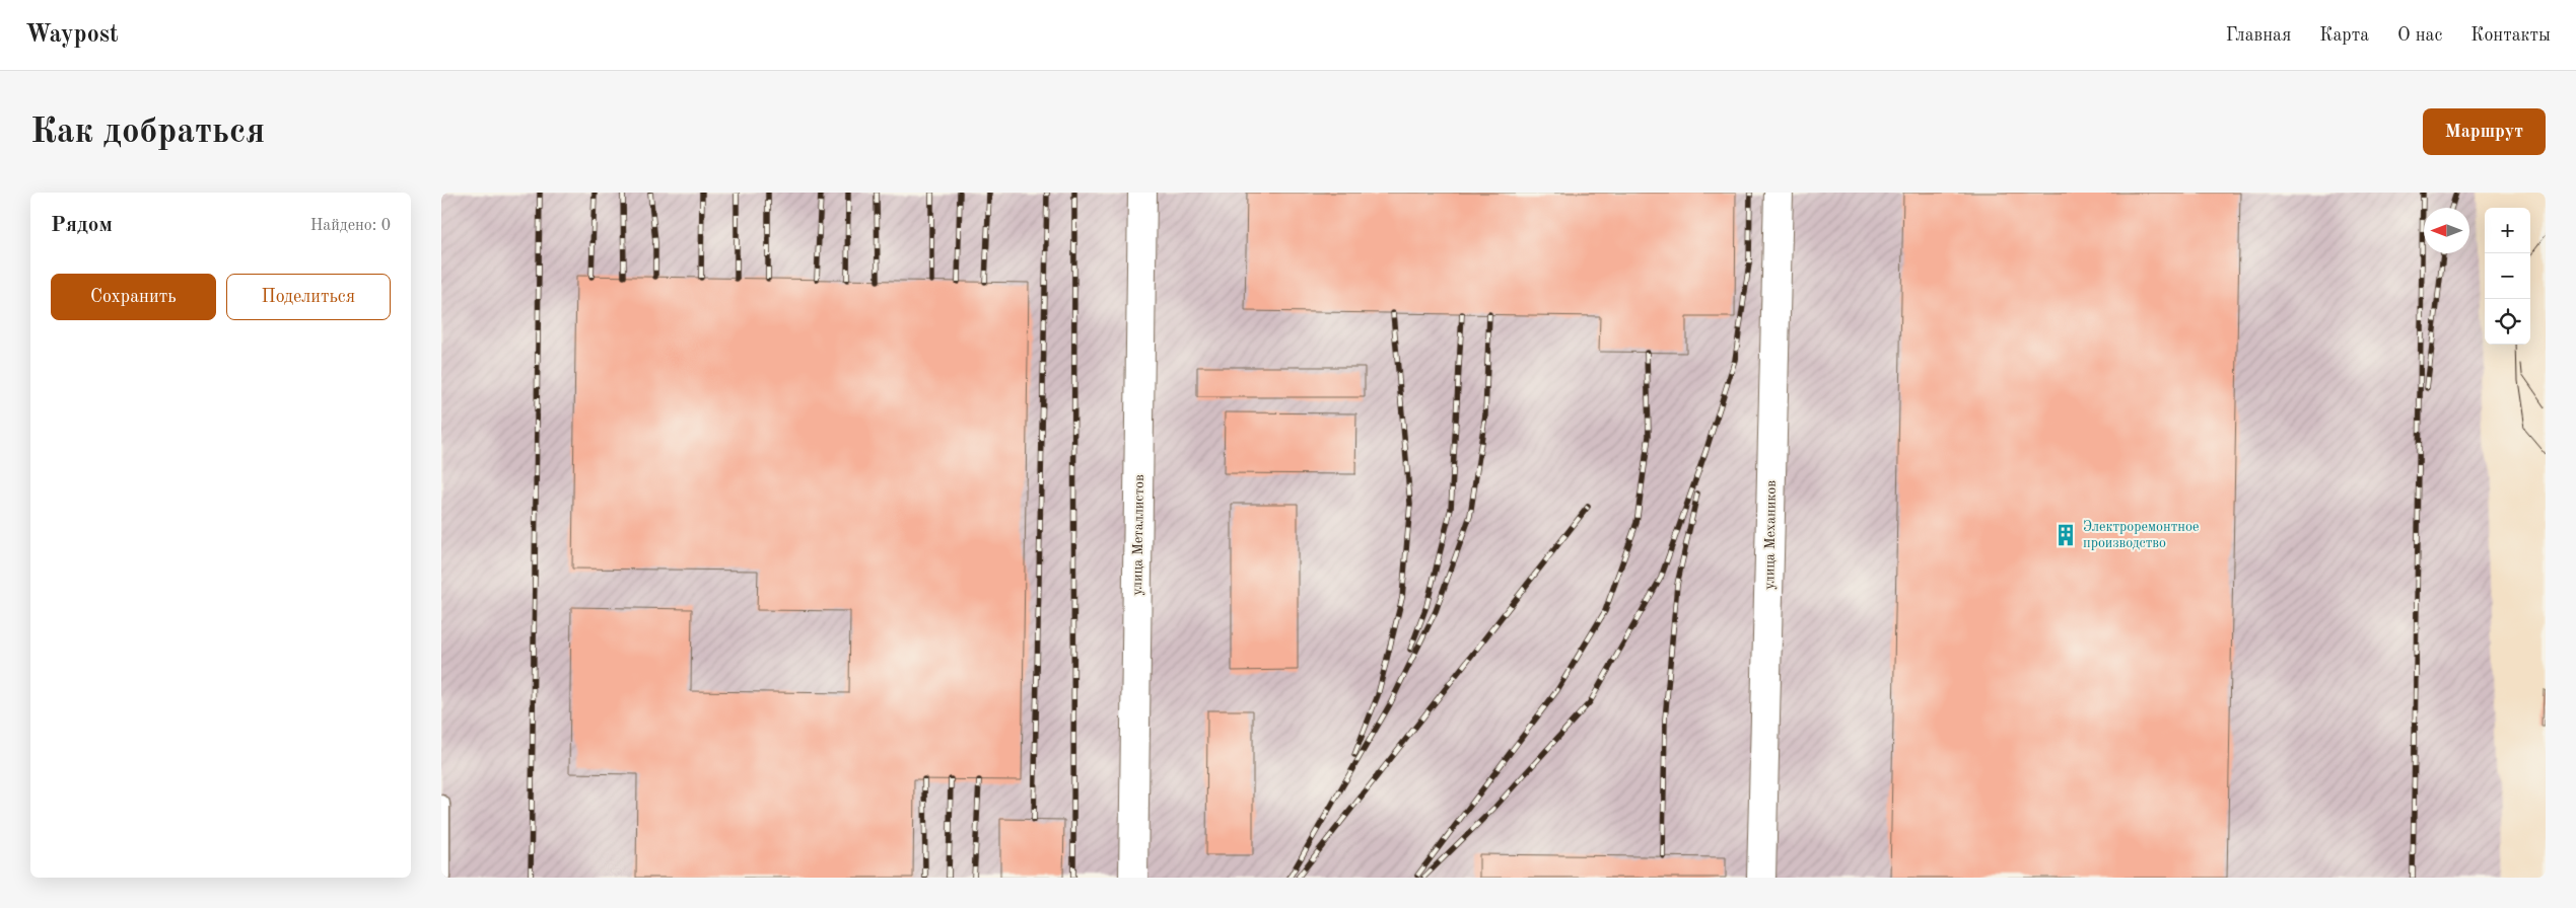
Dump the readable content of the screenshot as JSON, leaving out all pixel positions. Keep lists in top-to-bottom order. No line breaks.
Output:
{"streets":{"street":["улица Металлистов","улица Механиков"]},"places":{"building":["Электроремонтное производство"]},"north":"left","page":{"header":"Waypost","nav":["Главная","Карта","О нас","Контакты"],"buttons":["Маршрут",["Сохранить","Поделиться"]],"title":"Как добраться","heading":["Рядом","Найдено: 0"],"map_buttons":["+","−"]}}
